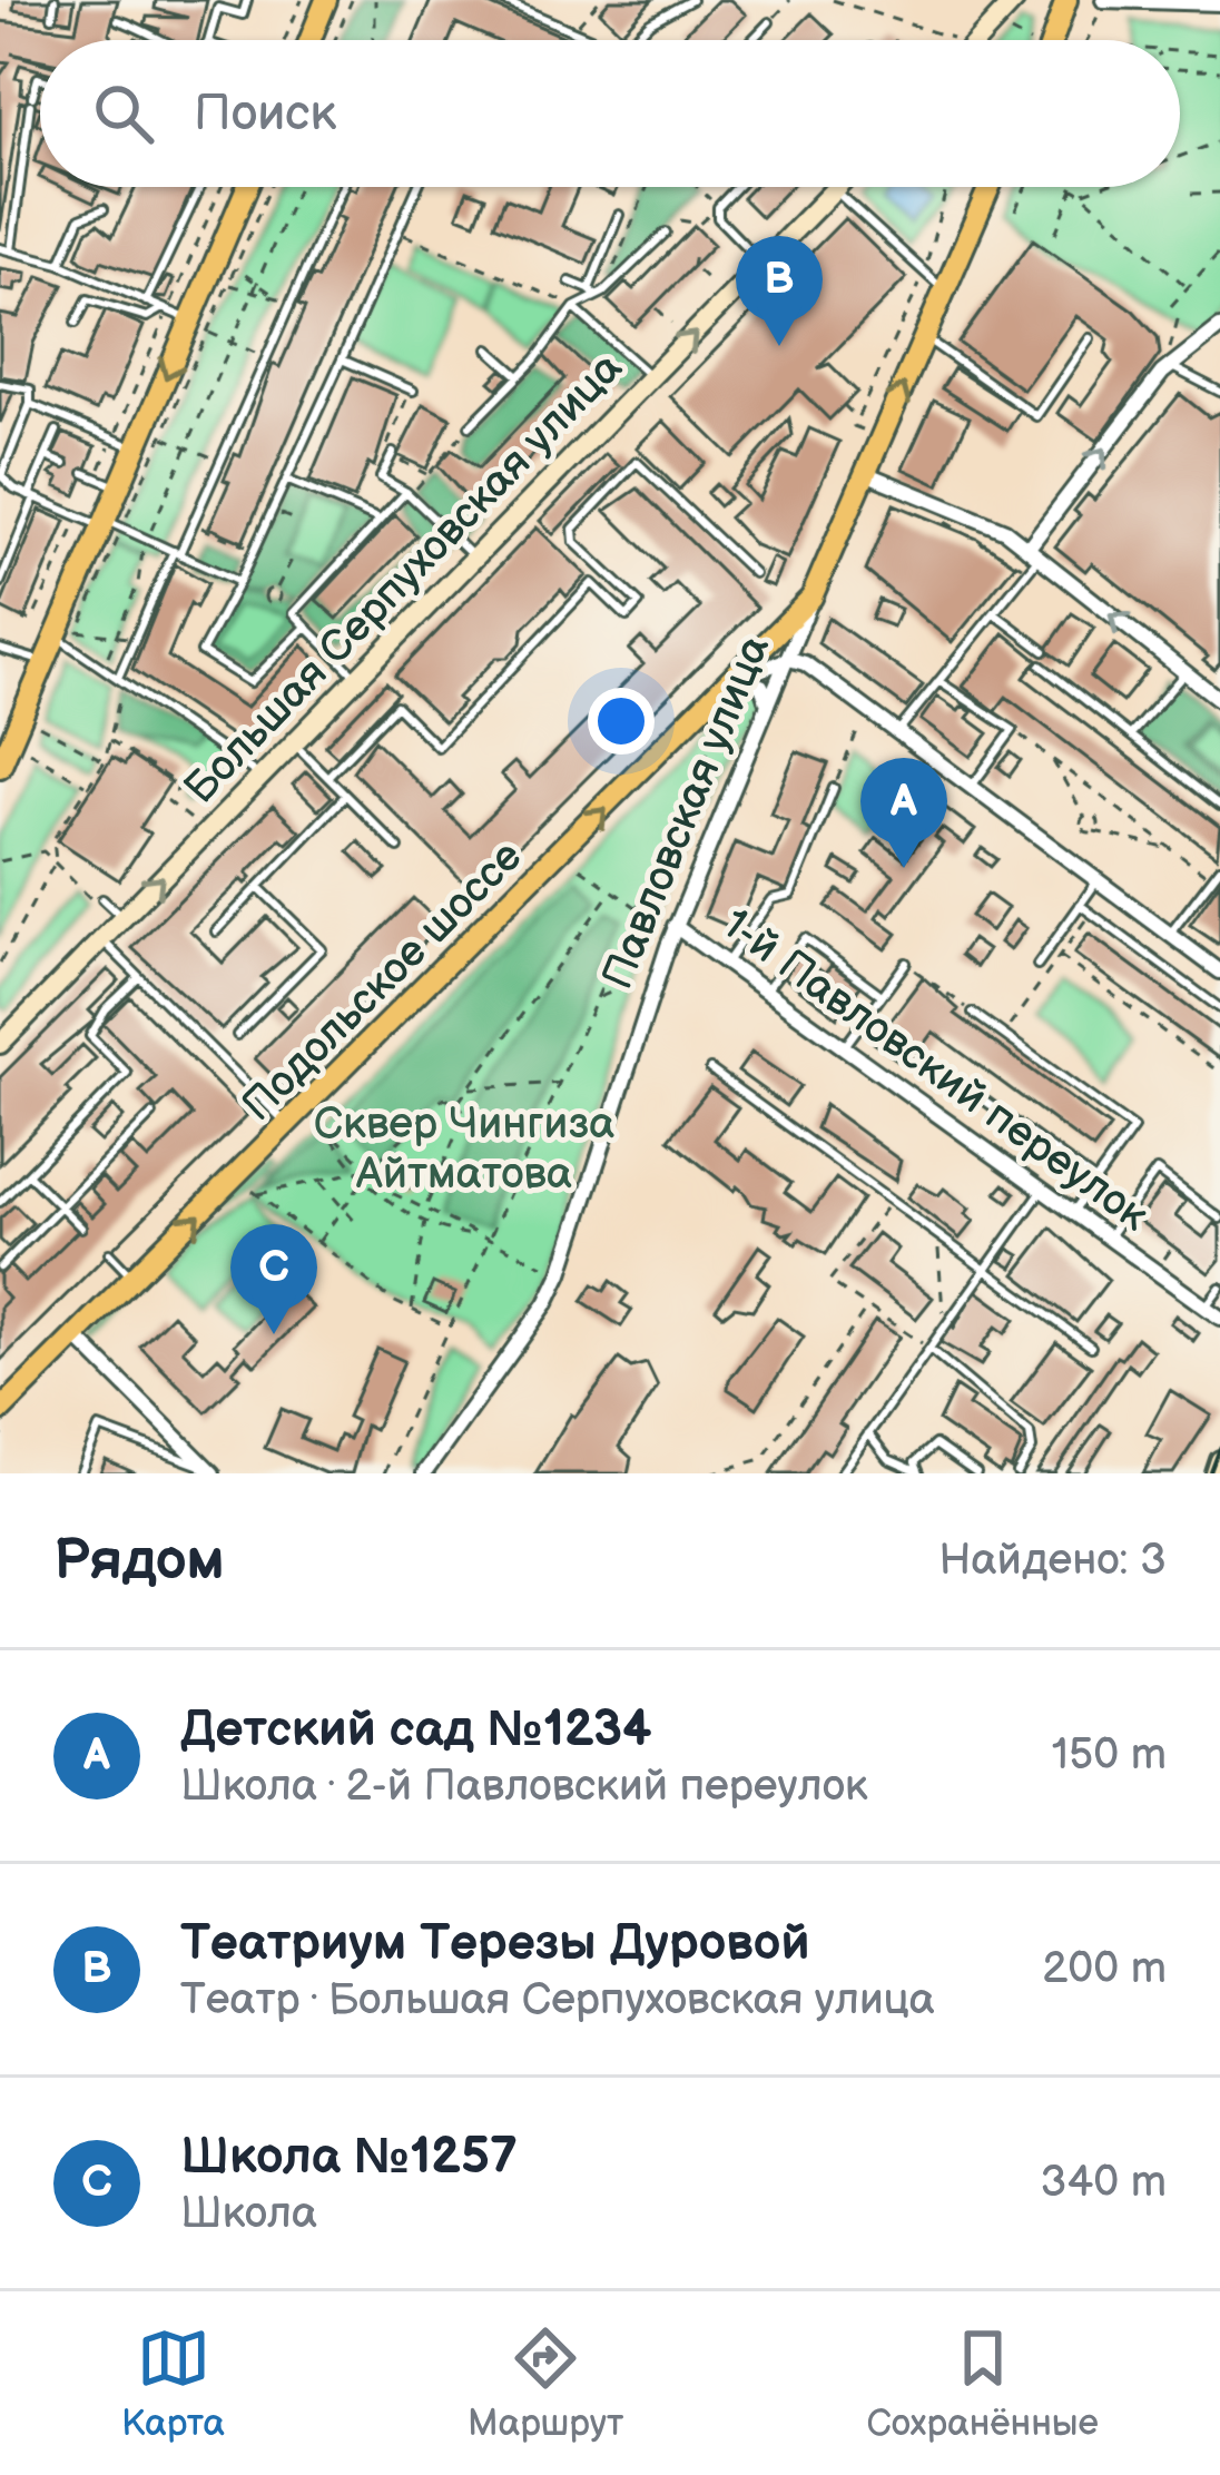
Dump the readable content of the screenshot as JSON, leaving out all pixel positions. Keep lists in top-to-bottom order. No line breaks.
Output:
{"streets":{"main road":["Павловская улица","Подольское шоссе"],"street":["Большая Серпуховская улица","1-й Павловский переулок"]},"crossings":[["Павловская улица","Подольское шоссе"],["Павловская улица","1-й Павловский переулок"]],"one_way":["Подольское шоссе"],"parks":["Сквер Чингиза Айтматова"],"page":{"search":"Поиск","pins":["B","A","C"],"heading":["Рядом","Найдено: 3"],"list":[{"mark":"A","name":"Детский сад №1234","note":"Школа · 2-й Павловский переулок","value":"150 m"},{"mark":"B","name":"Театриум Терезы Дуровой","note":"Театр · Большая Серпуховская улица","value":"200 m"},{"mark":"C","name":"Школа №1257","note":"Школа","value":"340 m"}],"nav":["Карта","Маршрут","Сохранённые"]}}
